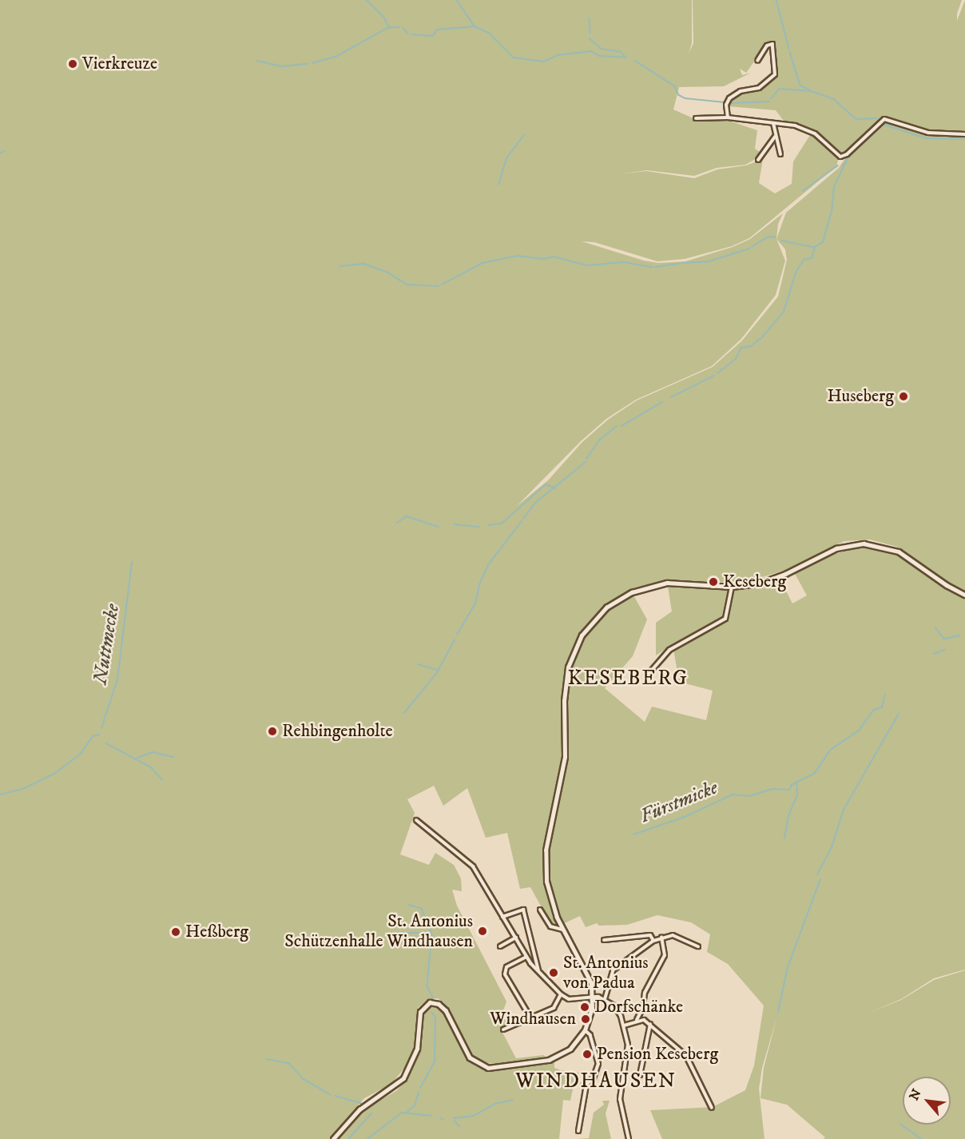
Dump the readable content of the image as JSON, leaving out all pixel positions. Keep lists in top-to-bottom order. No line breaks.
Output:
{"districts":["KESEBERG","WINDHAUSEN"],"water":["Nuttmecke","Fürstmicke"],"places":["Vierkreuze","Huseberg","Keseberg","Rehbingenholte","St. Antonius Schützenhalle Windhausen","Heßberg","St. Antonius von Padua","Dorfschänke","Windhausen","Pension Keseberg"],"north":"top left"}
